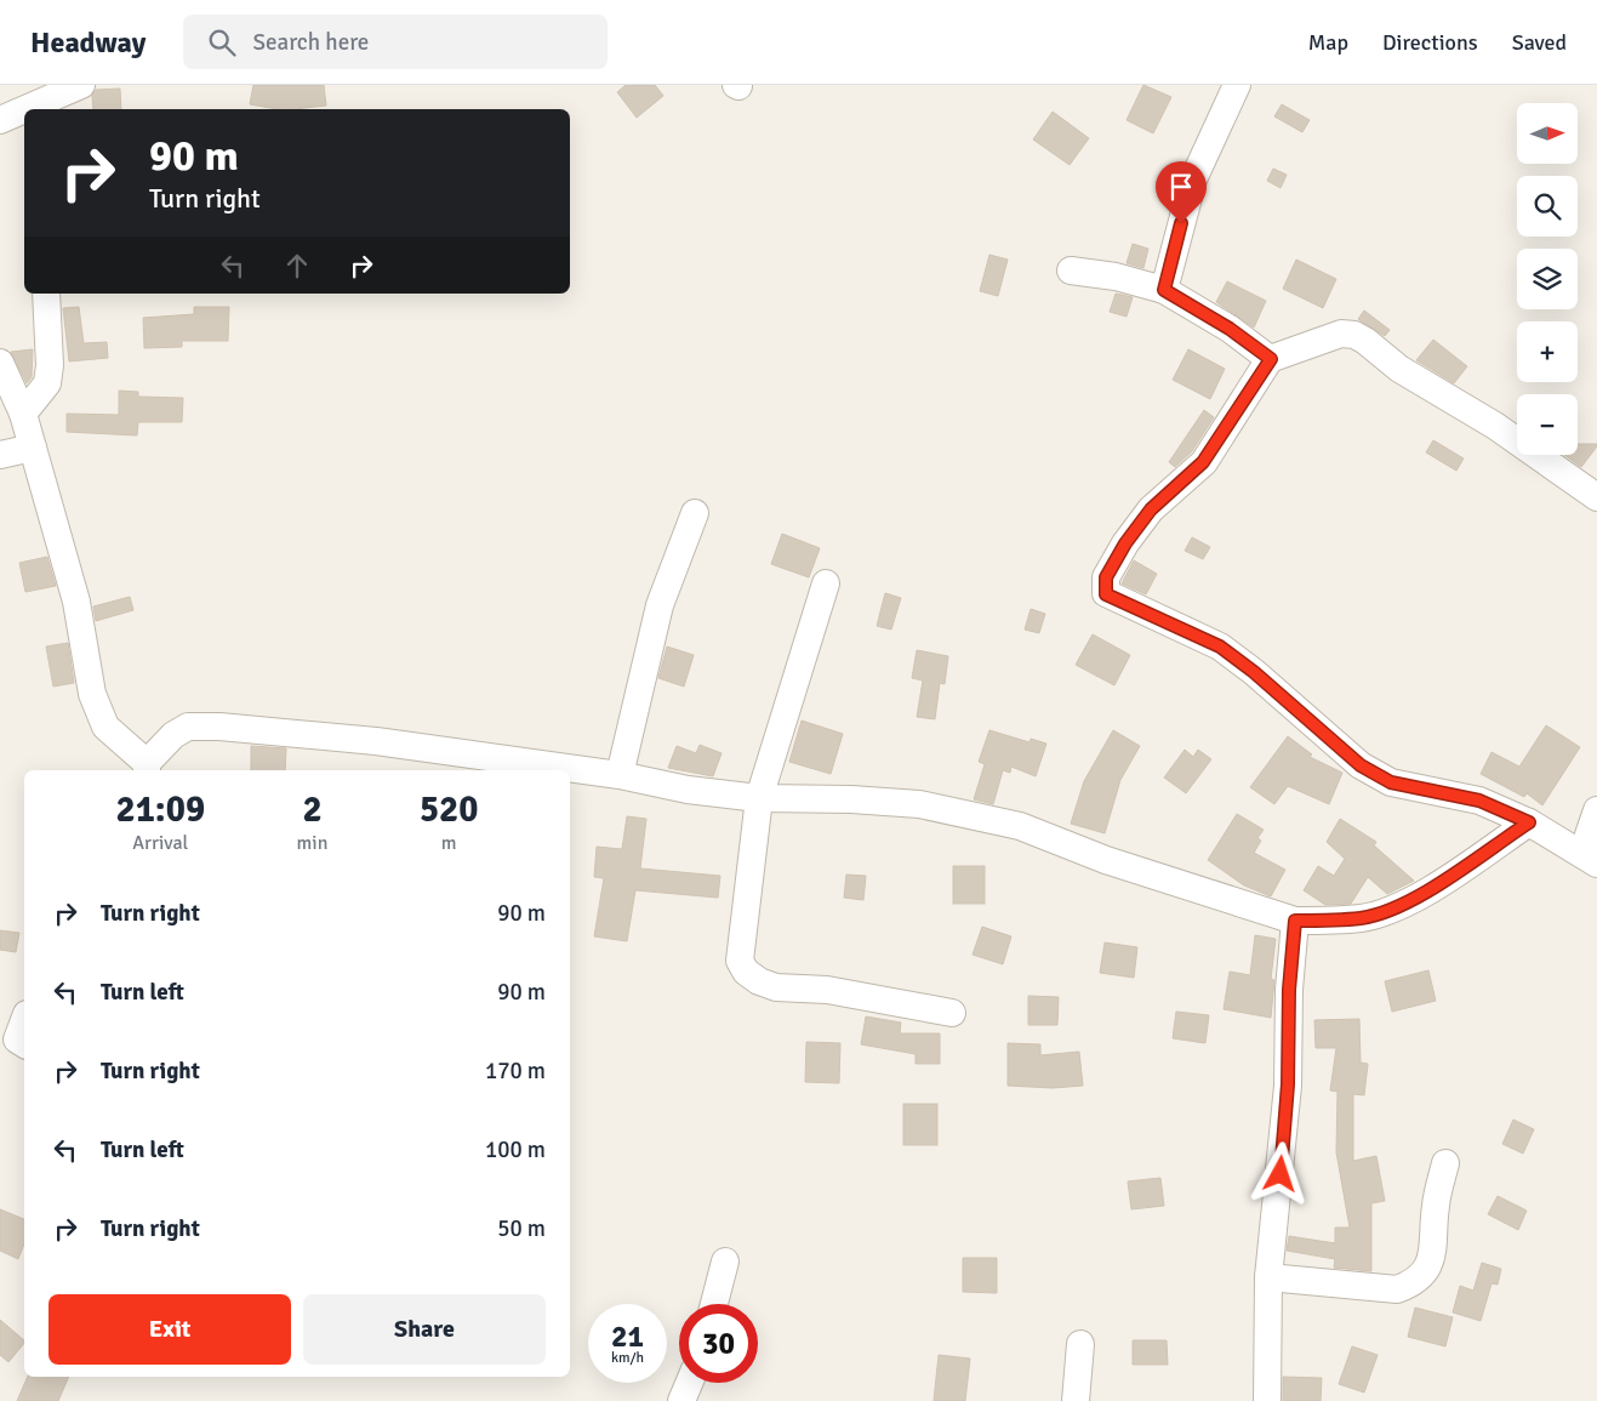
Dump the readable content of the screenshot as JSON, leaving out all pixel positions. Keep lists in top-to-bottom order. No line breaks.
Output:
{"north":"right","page":{"header":"Headway","search":"Search here","nav":["Map","Directions","Saved"],"map_buttons":["+","−"],"turn":["90 m","Turn right"],"eta":["21:09","Arrival","2","min","520","m"],"list":[{"name":"Turn right","value":"90 m"},{"name":"Turn left","value":"90 m"},{"name":"Turn right","value":"170 m"},{"name":"Turn left","value":"100 m"},{"name":"Turn right","value":"50 m"}],"buttons":["Exit","Share"],"speed":"21 km/h","limit":"30"}}
